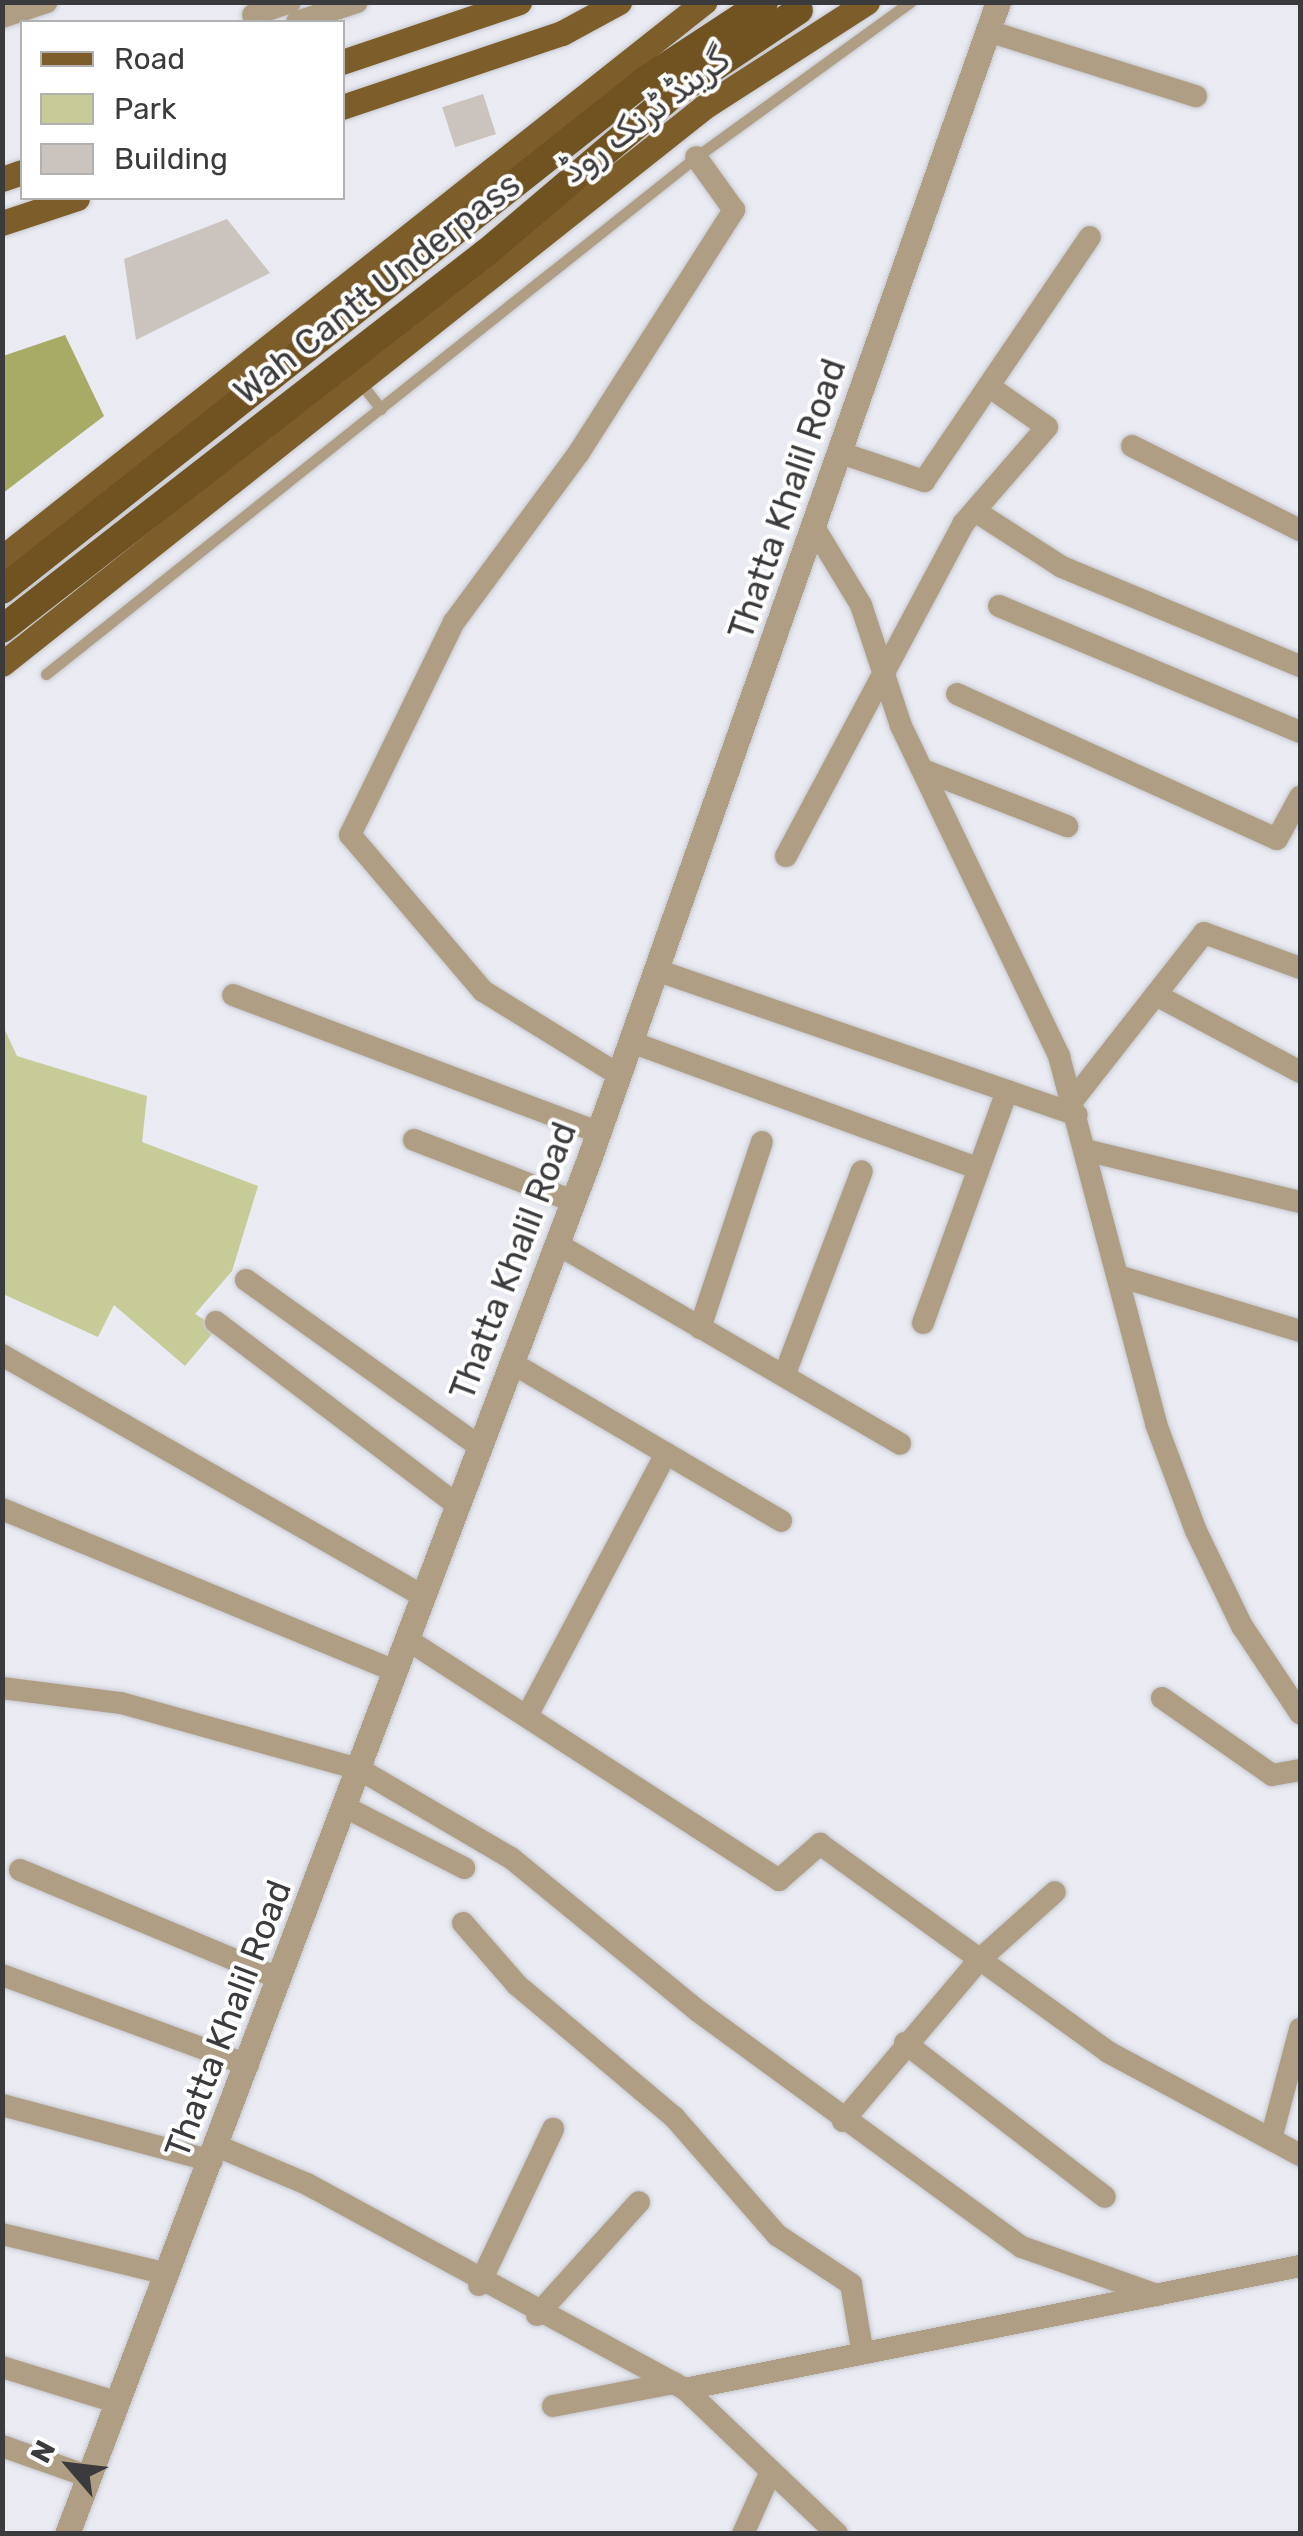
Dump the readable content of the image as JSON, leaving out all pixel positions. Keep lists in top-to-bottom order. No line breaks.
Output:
{"streets":{"highway":["Wah Cantt Underpass"],"main road":["گرینڈ ٹرنک روڈ"],"street":["Thatta Khalil Road"]},"legend":["Road","Park","Building"],"north":"top left"}
